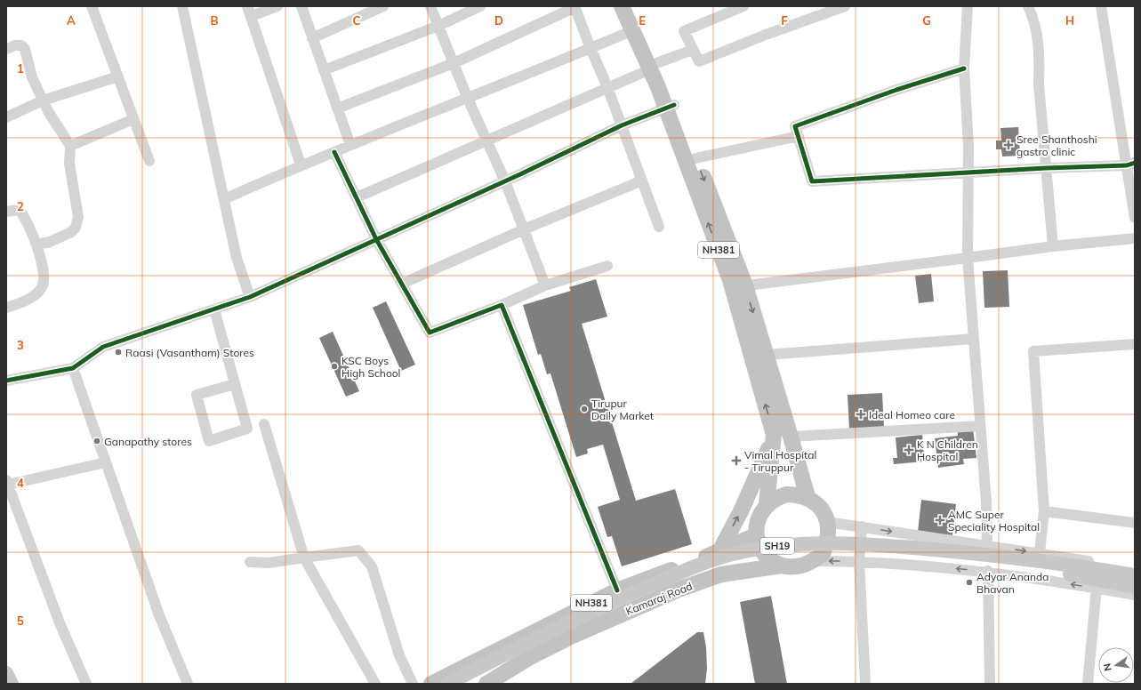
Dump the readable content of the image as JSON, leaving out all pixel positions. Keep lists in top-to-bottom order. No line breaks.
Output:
{"streets":{"highway":["NH381","Kamaraj Road"],"main road":["SH19"]},"crossings":[["NH381","Kamaraj Road"]],"places":{"health":["Sree Shanthoshi gastro clinic","Ideal Homeo care","K N Children Hospital","Vimal Hospital - Tiruppur","AMC Super Speciality Hospital"],"other":["Raasi (Vasantham) Stores","KSC Boys High School","Tirupur Daily Market","Ganapathy stores","Adyar Ananda Bhavan"]},"north":"left","grid":{"columns":["A","B","C","D","E","F","G","H"],"rows":["1","2","3","4","5"]}}
